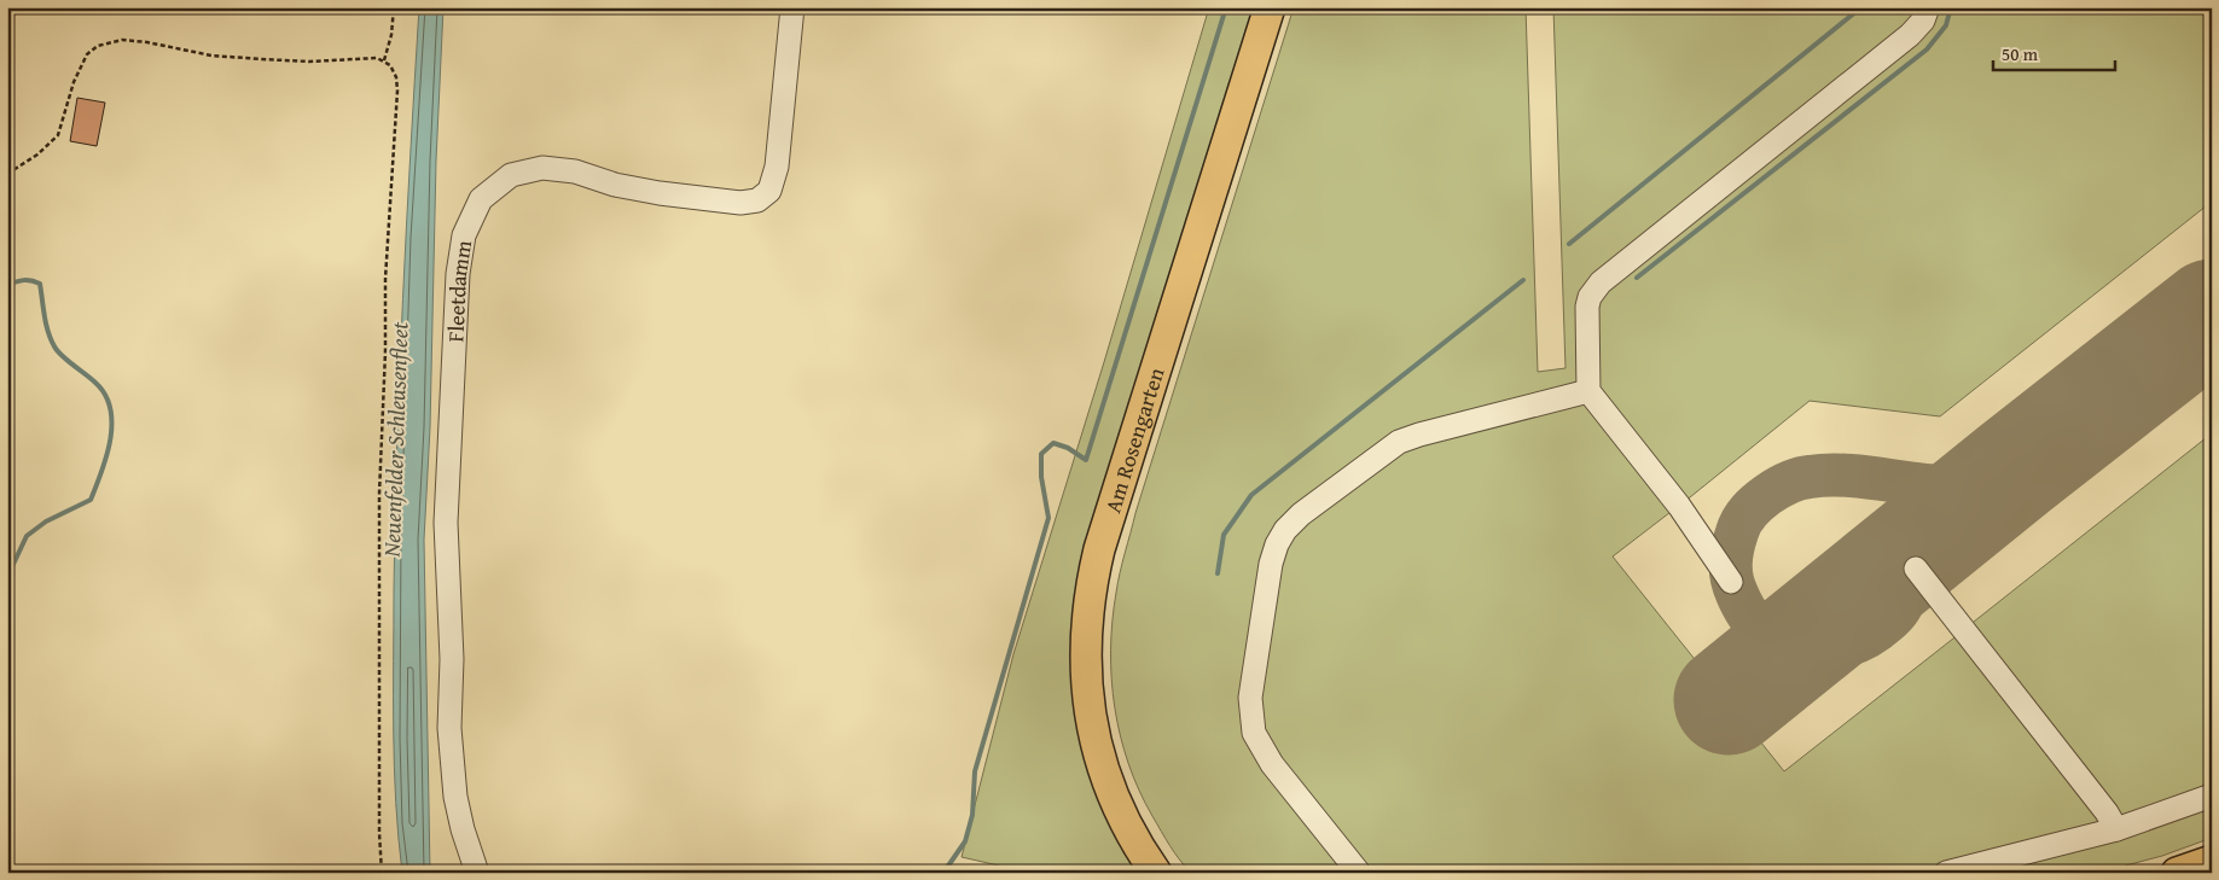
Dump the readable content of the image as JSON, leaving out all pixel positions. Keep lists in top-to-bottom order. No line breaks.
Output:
{"streets":{"main road":["Am Rosengarten"],"street":["Fleetdamm"]},"water":["Neuenfelder Schleusenfleet"],"scale_bar":"50 m"}
